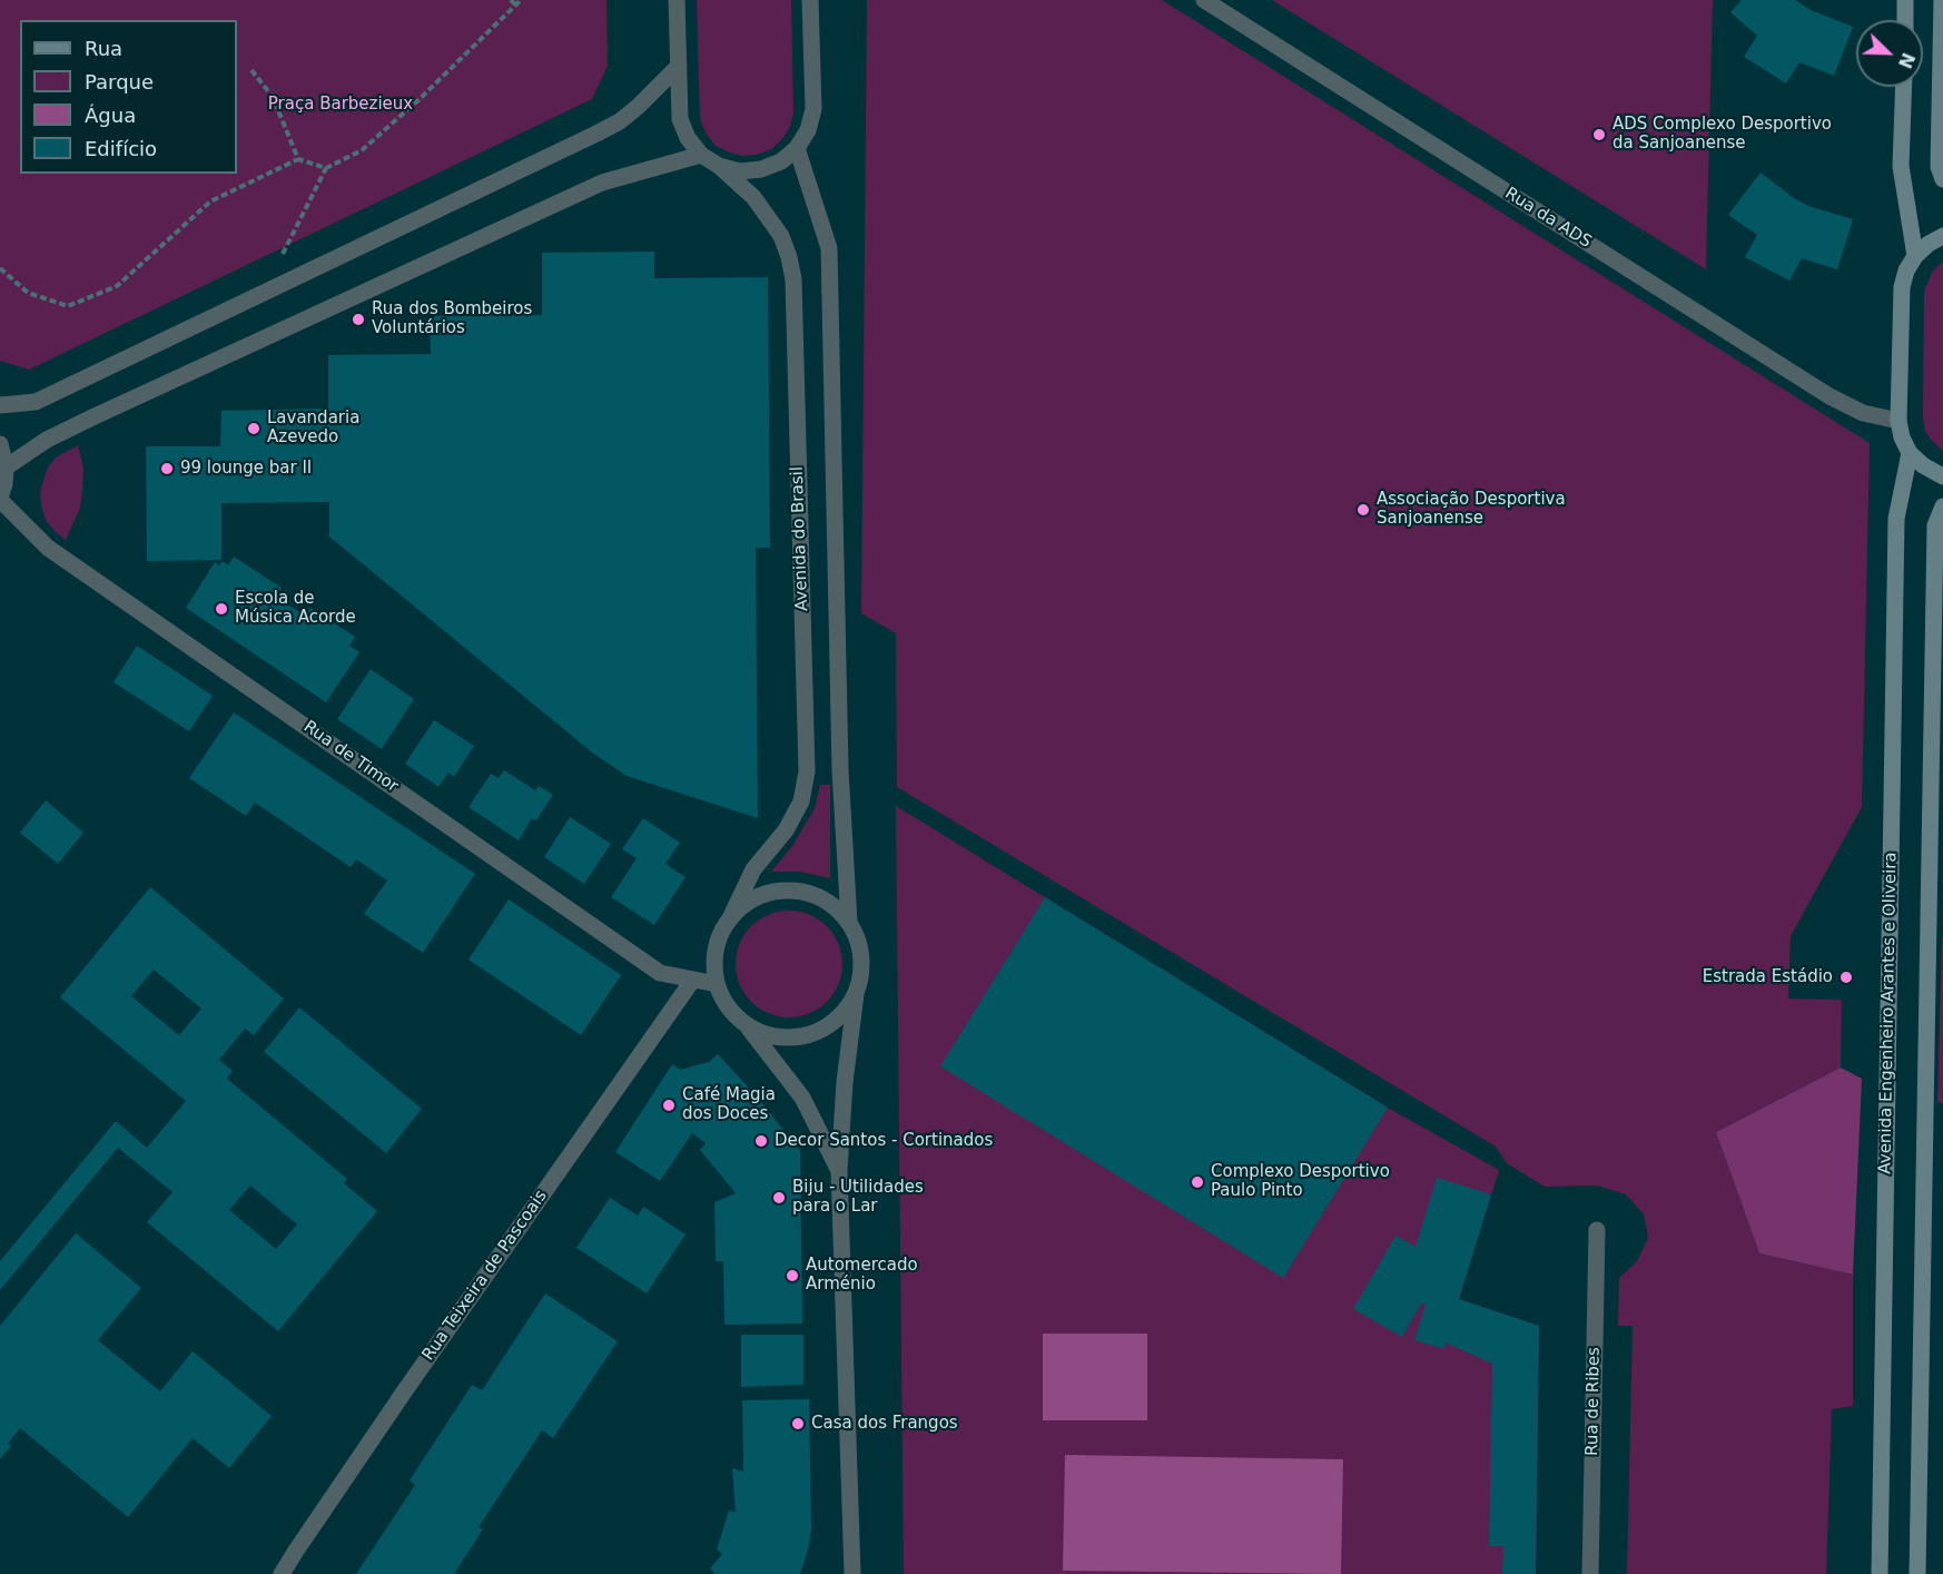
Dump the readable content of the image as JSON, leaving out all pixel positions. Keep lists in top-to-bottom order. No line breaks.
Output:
{"streets":{"main road":["Avenida Engenheiro Arantes e Oliveira"],"street":["Rua da ADS","Avenida do Brasil","Rua de Timor","Rua Teixeira de Pascoais","Rua de Ribes"]},"crossings":[["Avenida do Brasil","Rua de Timor"],["Rua de Timor","Rua Teixeira de Pascoais"]],"parks":["Praça Barbezieux"],"places":["ADS Complexo Desportivo da Sanjoanense","Rua dos Bombeiros Voluntários","Lavandaria Azevedo","99 lounge bar II","Associação Desportiva Sanjoanense","Escola de Música Acorde","Estrada Estádio","Café Magia dos Doces","Decor Santos - Cortinados","Complexo Desportivo Paulo Pinto","Biju - Utilidades para o Lar","Automercado Arménio","Casa dos Frangos"],"legend":["Rua","Parque","Água","Edifício"],"north":"bottom right"}
